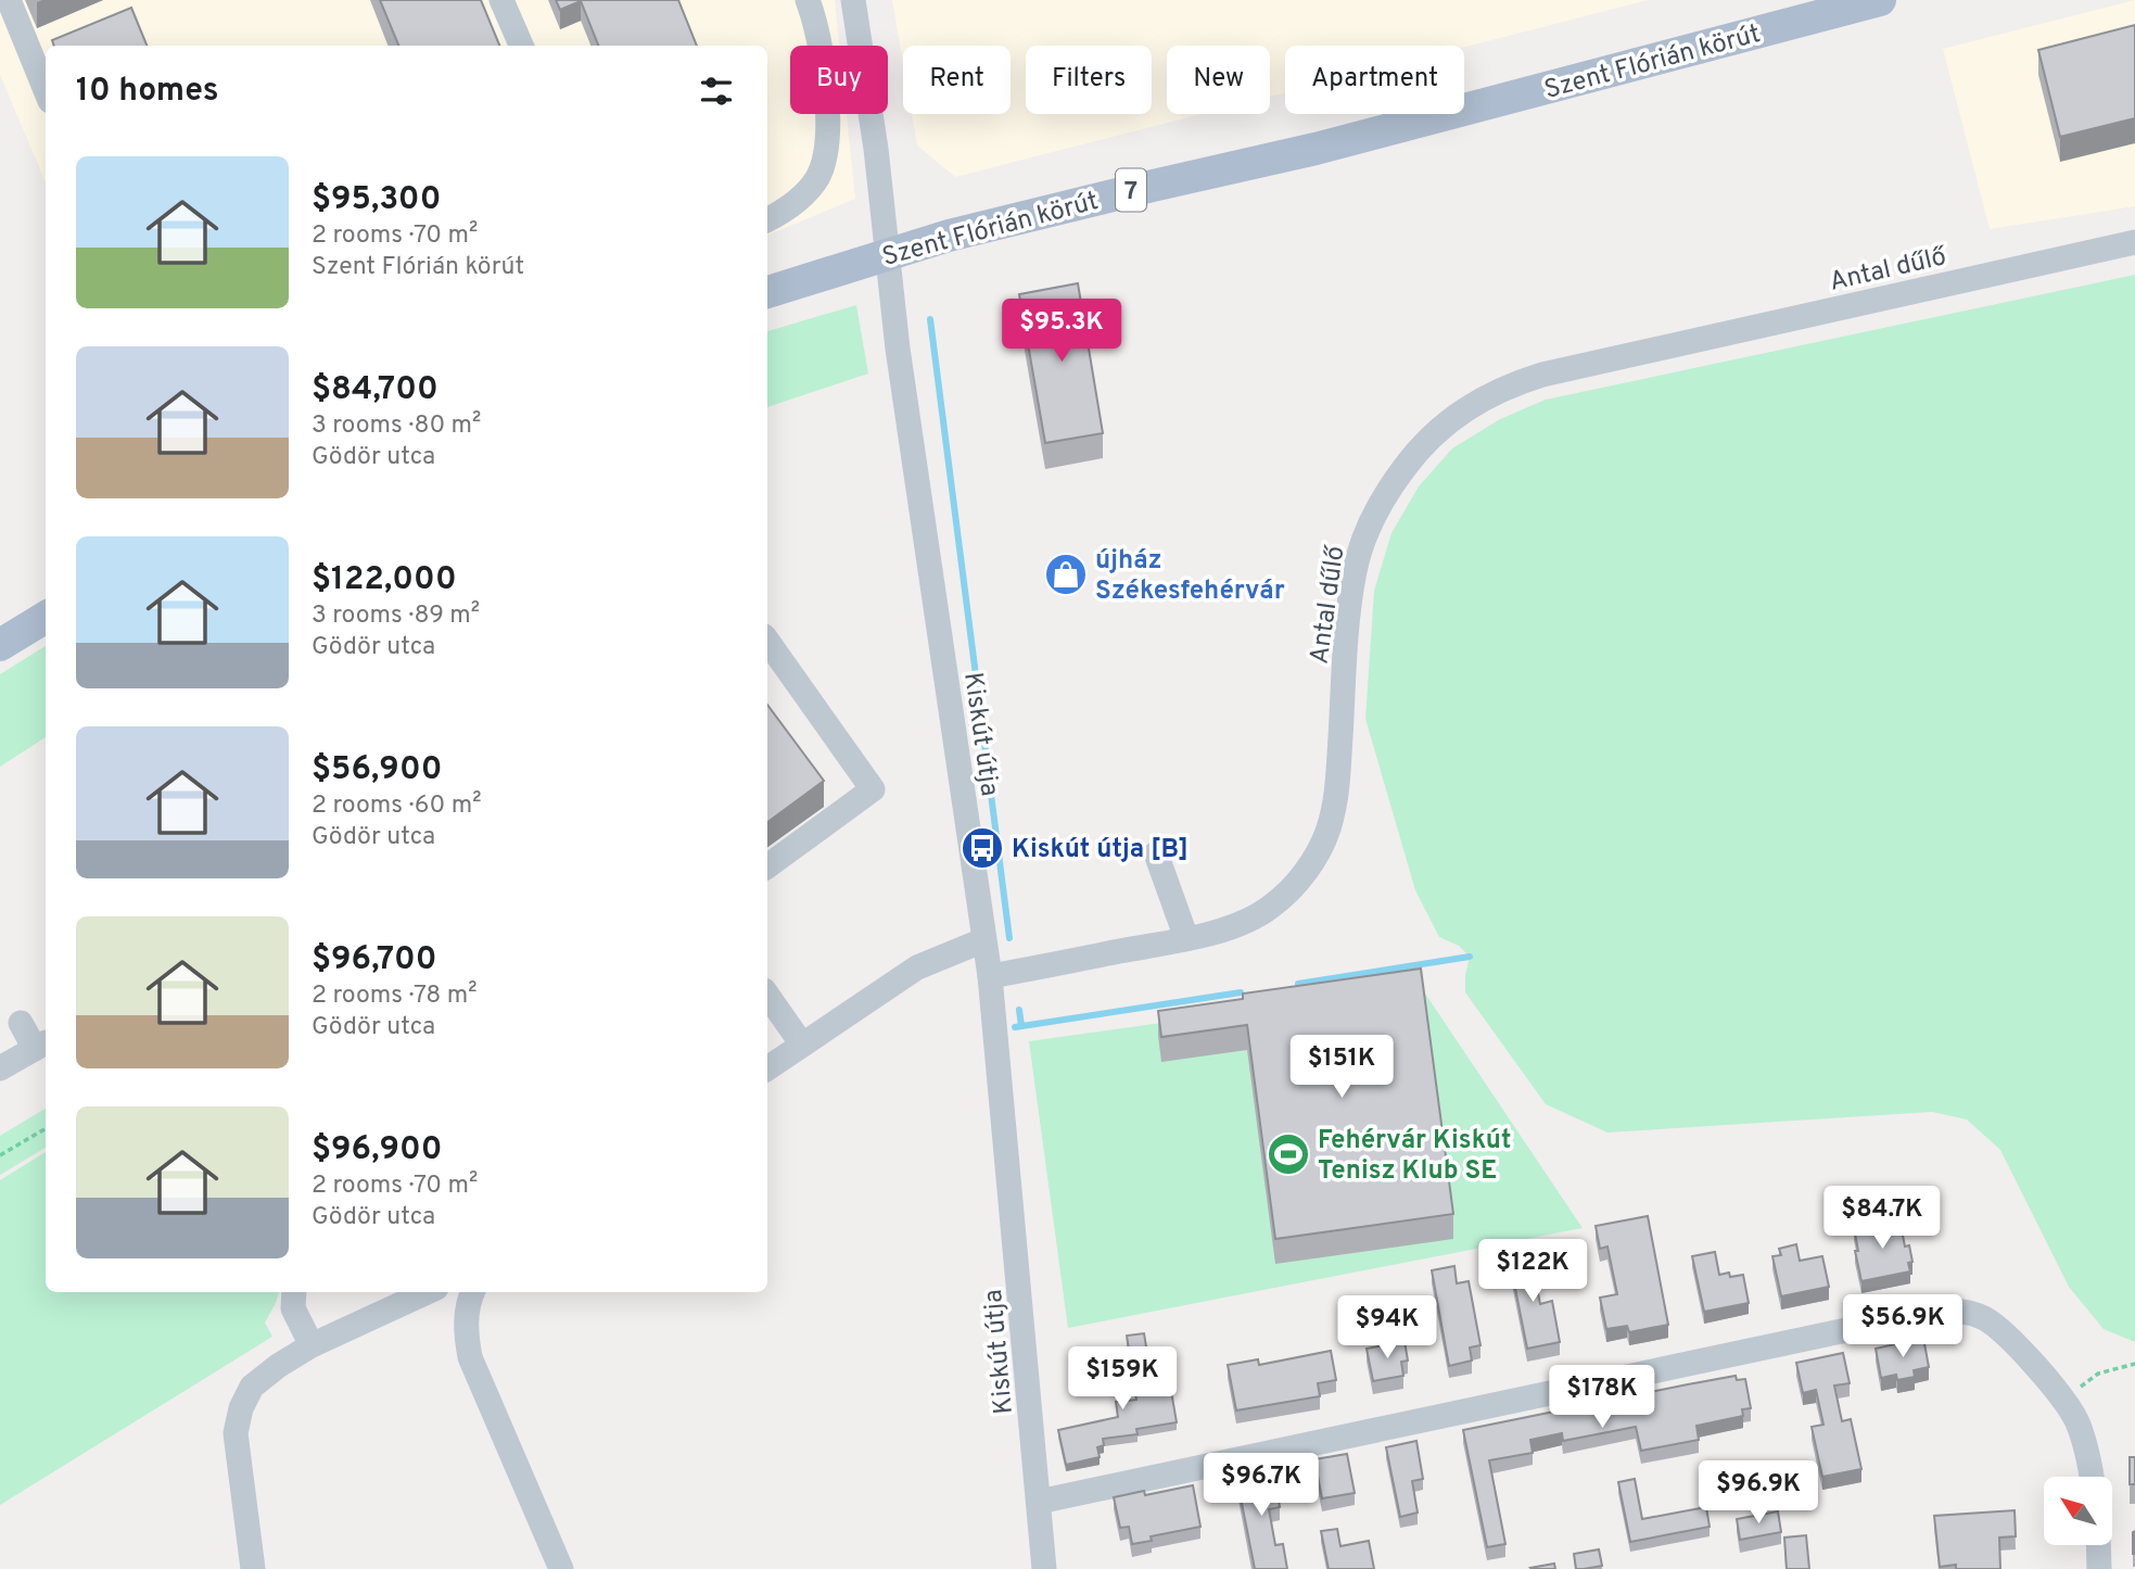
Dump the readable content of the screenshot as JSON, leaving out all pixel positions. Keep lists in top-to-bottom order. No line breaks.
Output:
{"streets":{"main road":["Szent Flórián körút","7"],"street":["Antal dűlő","Kiskút útja"]},"crossings":[["Szent Flórián körút","Kiskút útja"],["Antal dűlő","Kiskút útja"]],"places":{"shop":["újház Székesfehérvár"],"bus stop":["Kiskút útja [B]"],"sports":["Fehérvár Kiskút Tenisz Klub SE"]},"north":"top left","page":{"chip":["Buy","Rent","Filters","New","Apartment"],"heading":"10 homes","list":[{"name":"$95,300","note":"2 rooms · 70 m² · Szent Flórián körút"},{"name":"$84,700","note":"3 rooms · 80 m² · Gödör utca"},{"name":"$122,000","note":"3 rooms · 89 m² · Gödör utca"},{"name":"$56,900","note":"2 rooms · 60 m² · Gödör utca"},{"name":"$96,700","note":"2 rooms · 78 m² · Gödör utca"},{"name":"$96,900","note":"2 rooms · 70 m² · Gödör utca"}],"price":["$95.3K","$151K","$84.7K","$122K","$56.9K","$94K","$159K","$178K","$96.7K","$96.9K"]}}
